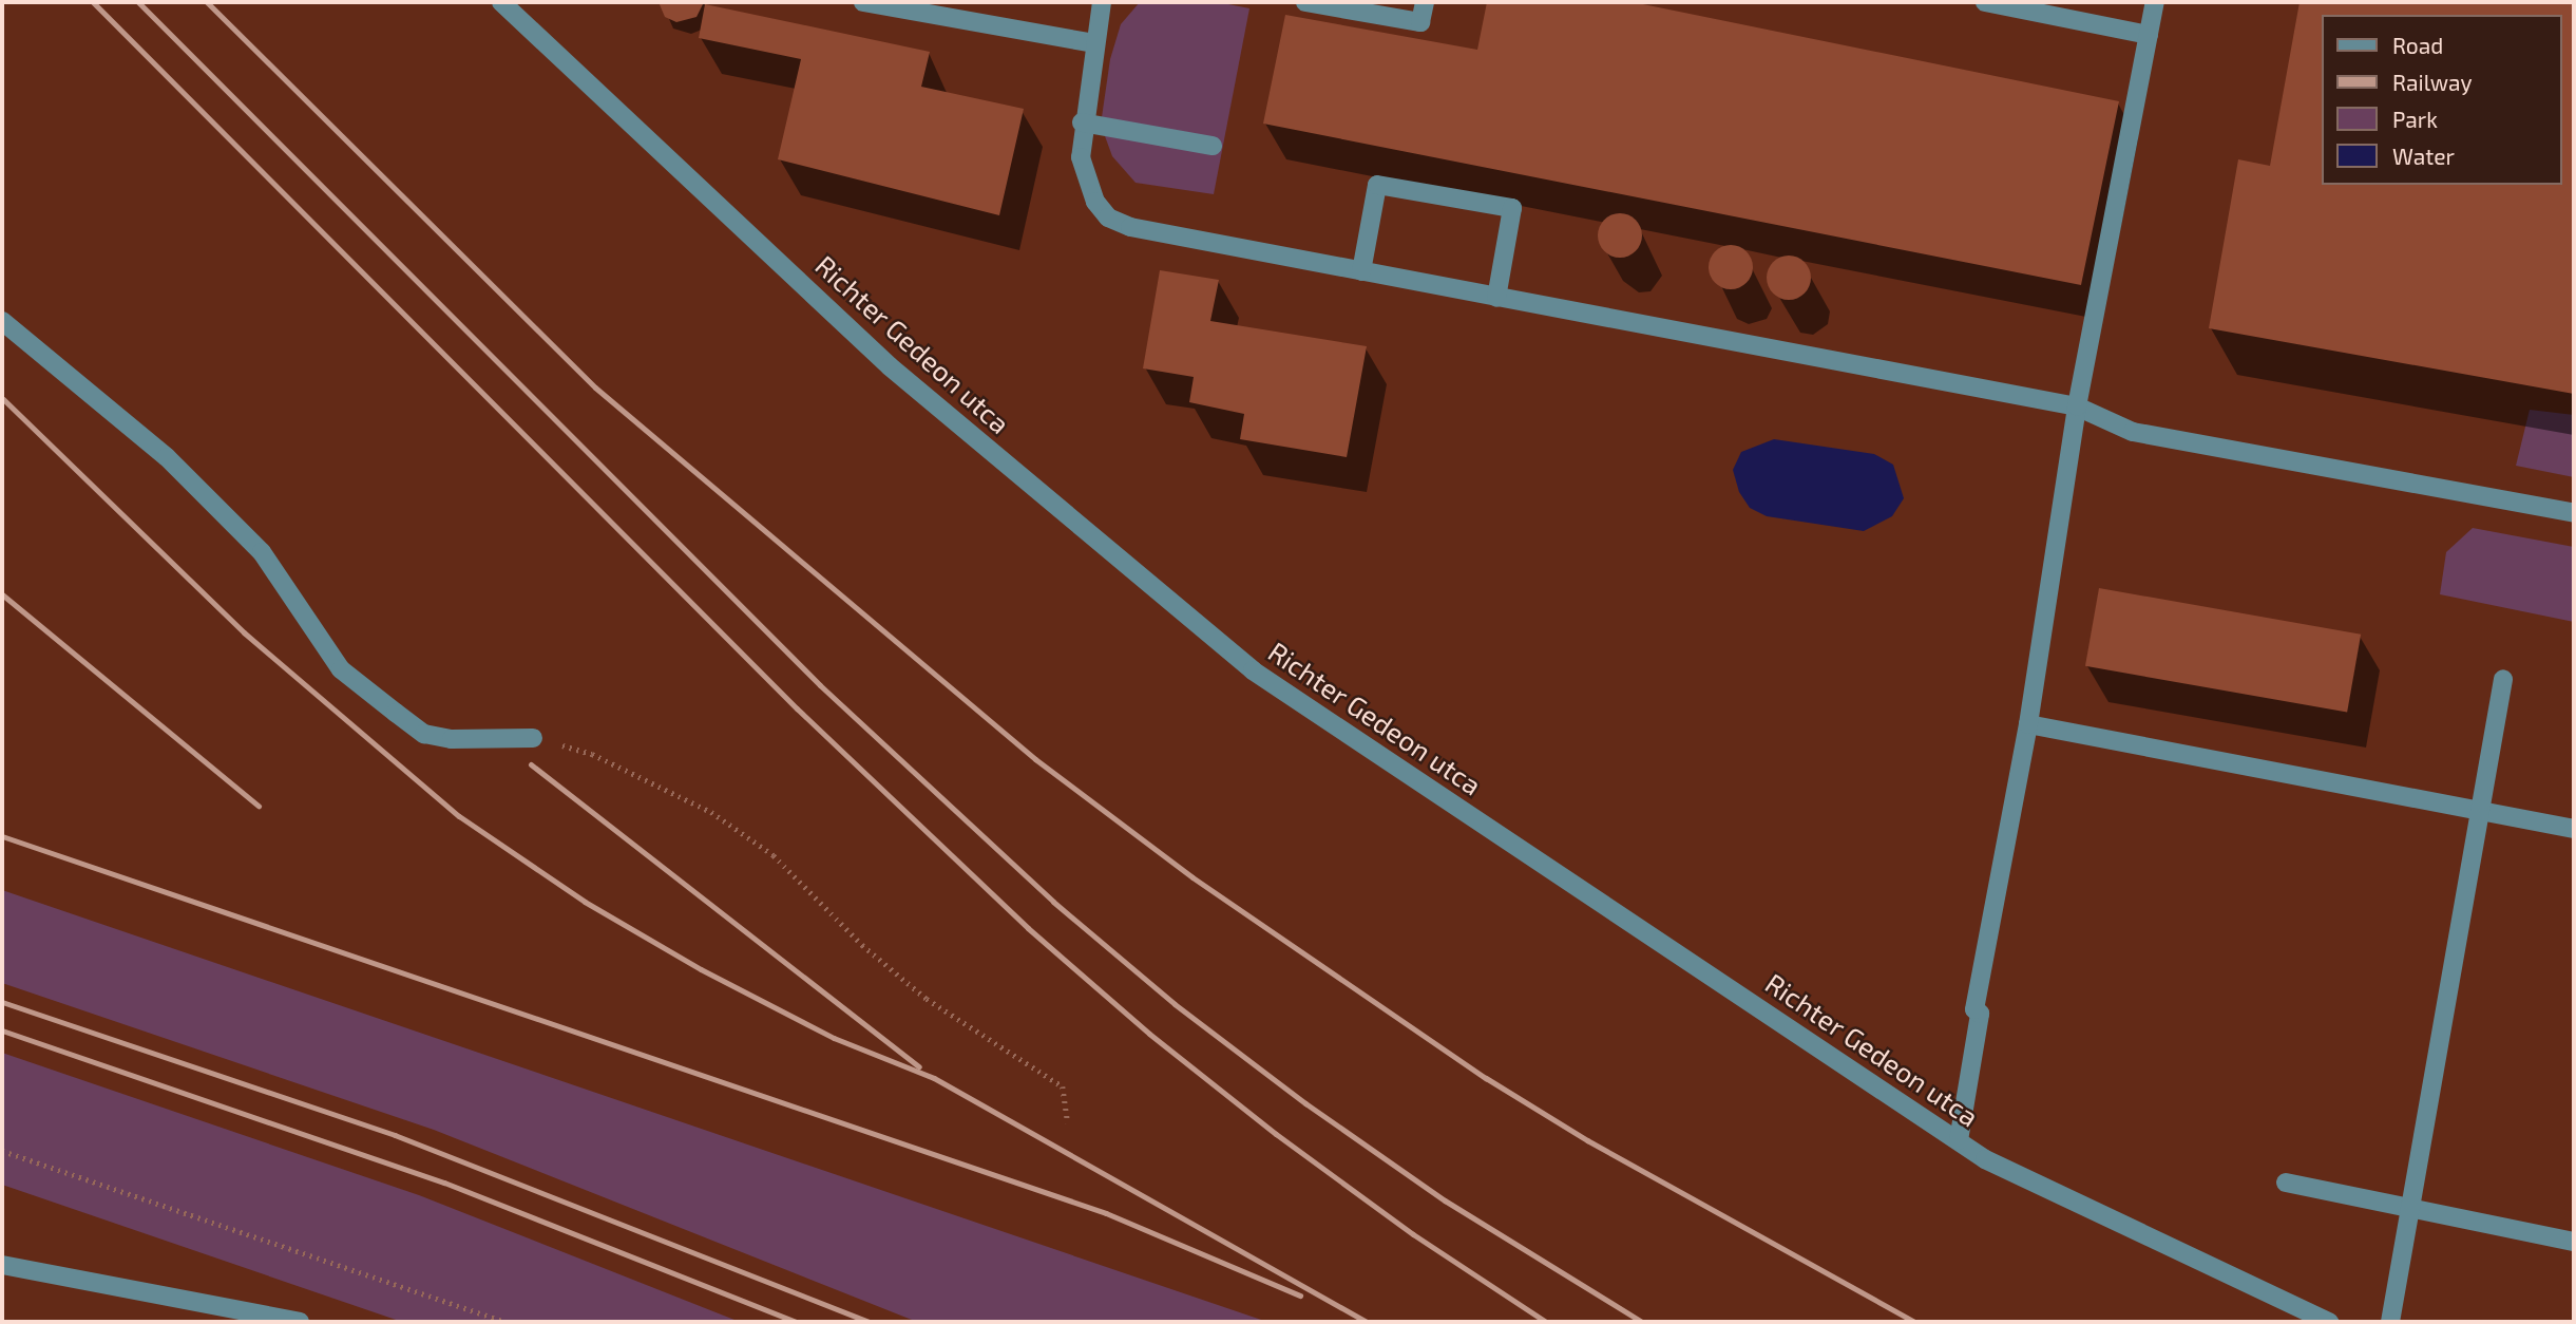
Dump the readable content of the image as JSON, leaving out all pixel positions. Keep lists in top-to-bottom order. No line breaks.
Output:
{"streets":{"lane":["Richter Gedeon utca"]},"legend":["Road","Railway","Park","Water"]}
